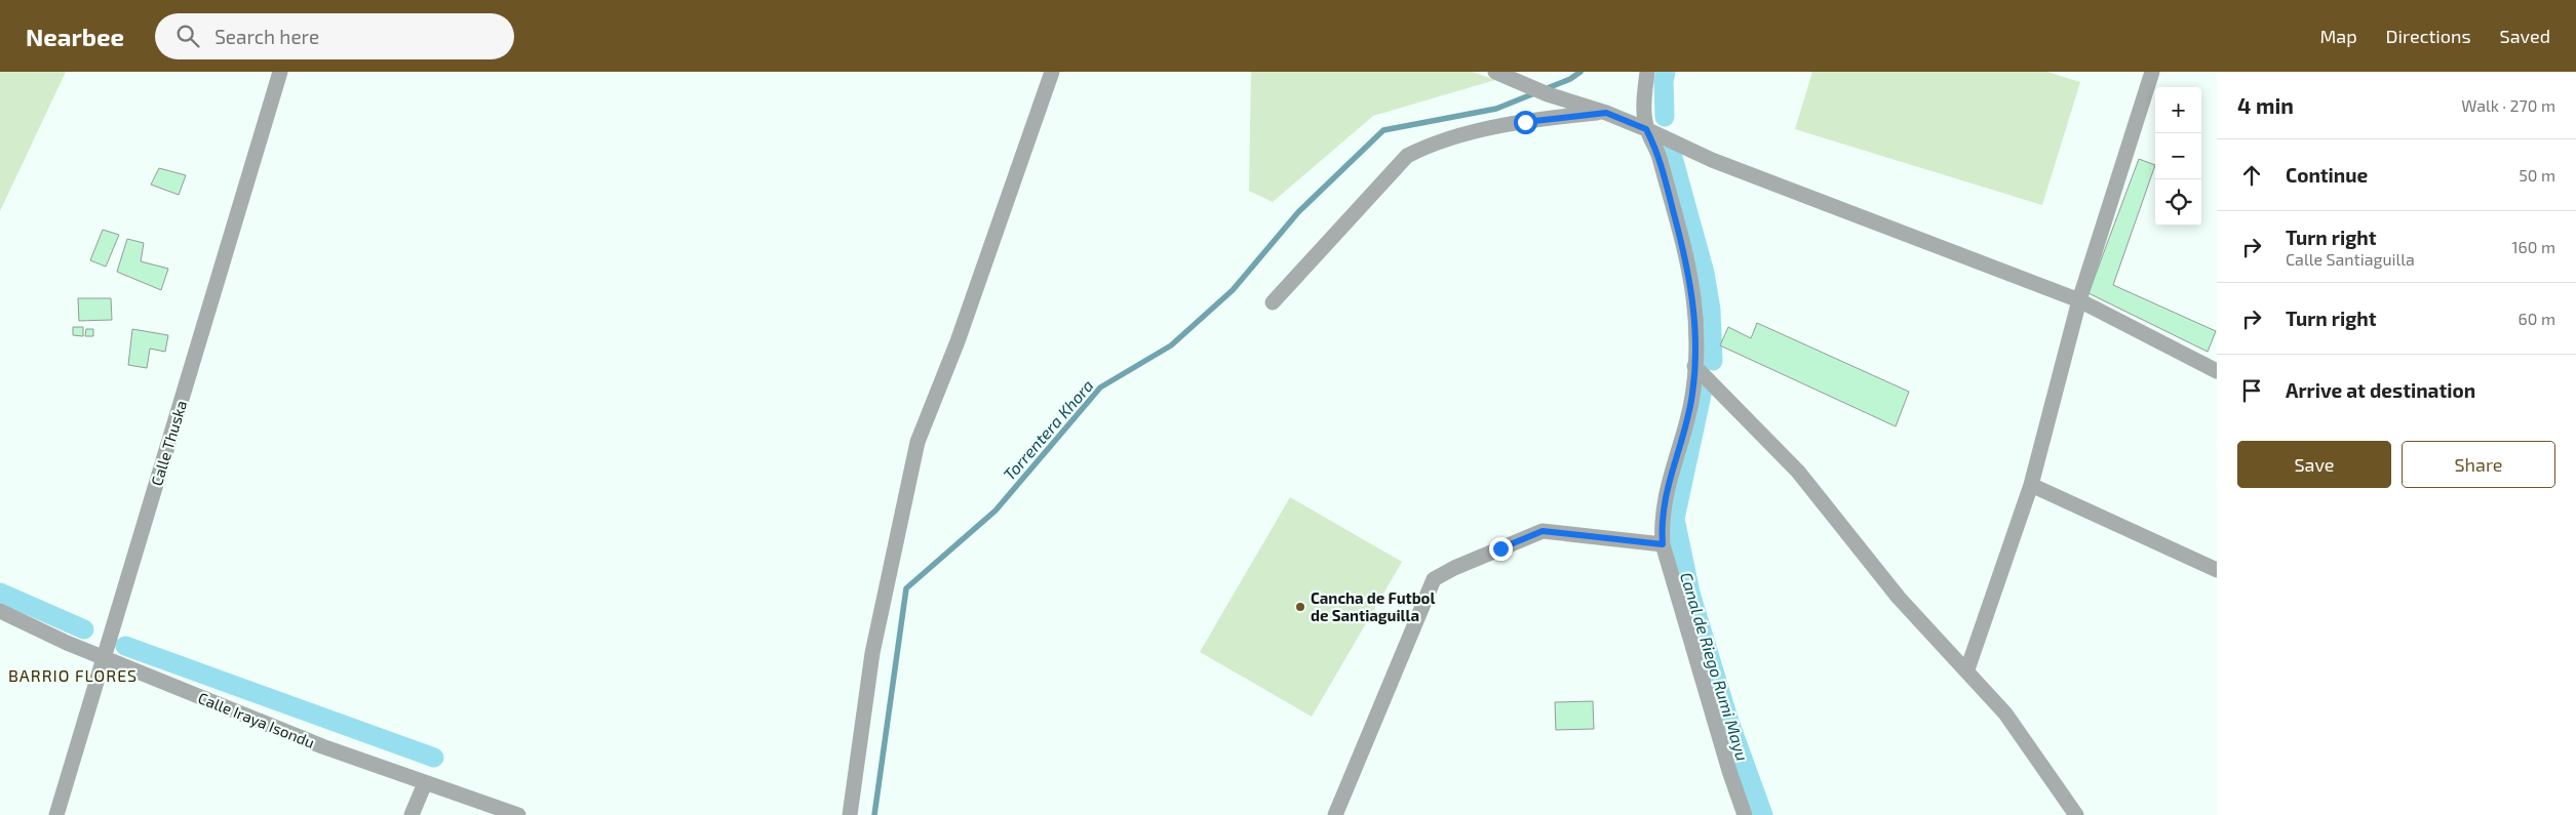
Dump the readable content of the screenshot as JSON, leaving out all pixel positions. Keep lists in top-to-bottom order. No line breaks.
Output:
{"streets":{"street":["Calle Thuska","Calle Iraya Isondu"]},"crossings":[["Calle Thuska","Calle Iraya Isondu"]],"districts":["BARRIO FLORES"],"water":["Torrentera Khora","Canal de Riego Rumi Mayu"],"places":["Cancha de Futbol de Santiaguilla"],"page":{"header":"Nearbee","search":"Search here","nav":["Map","Directions","Saved"],"heading":["4 min","Walk · 270 m"],"map_buttons":["+","−"],"list":[["Continue","50 m"],["Turn right","Calle Santiaguilla","160 m"],["Turn right","60 m"],"Arrive at destination"],"buttons":["Save","Share"]}}
